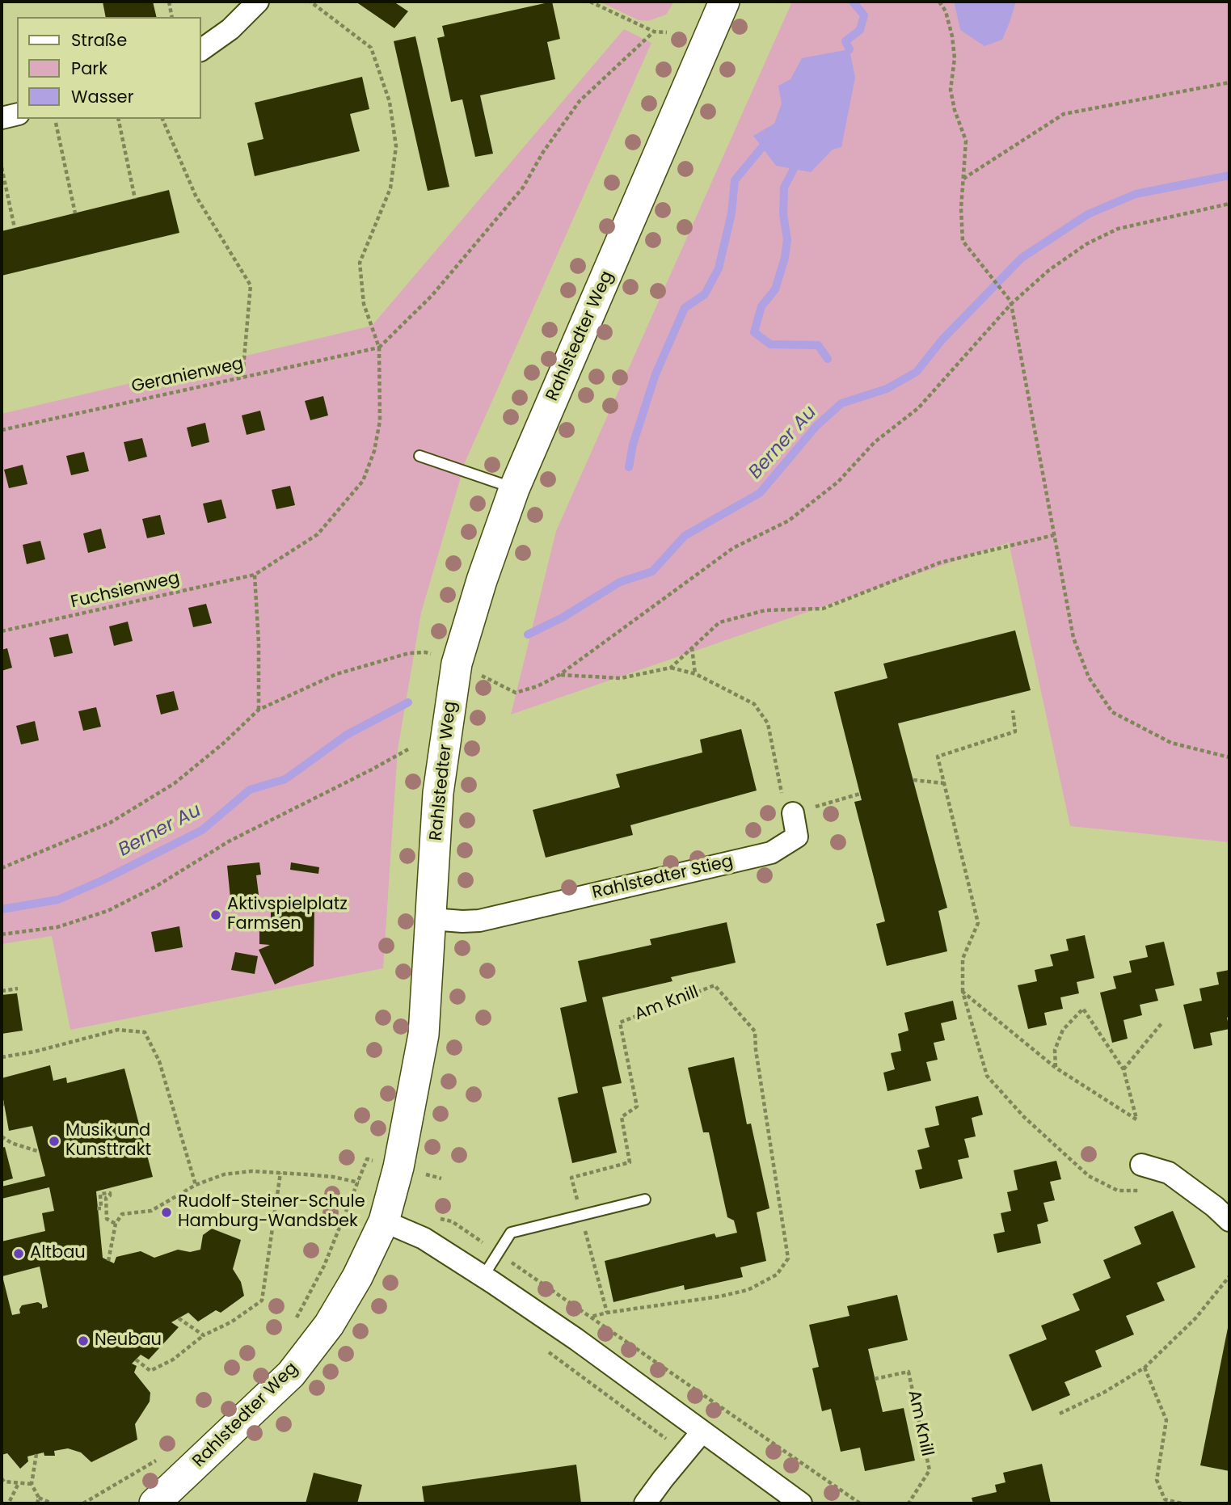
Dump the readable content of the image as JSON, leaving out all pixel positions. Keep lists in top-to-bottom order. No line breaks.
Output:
{"streets":{"main road":["Rahlstedter Weg"],"street":["Rahlstedter Stieg"],"path":["Geranienweg","Fuchsienweg","Am Knill"]},"crossings":[["Rahlstedter Weg","Rahlstedter Stieg"]],"water":["Berner Au"],"places":["Aktivspielplatz Farmsen","Musik und Kunsttrakt","Rudolf-Steiner-Schule Hamburg-Wandsbek","Altbau","Neubau"],"legend":["Straße","Park","Wasser"]}
